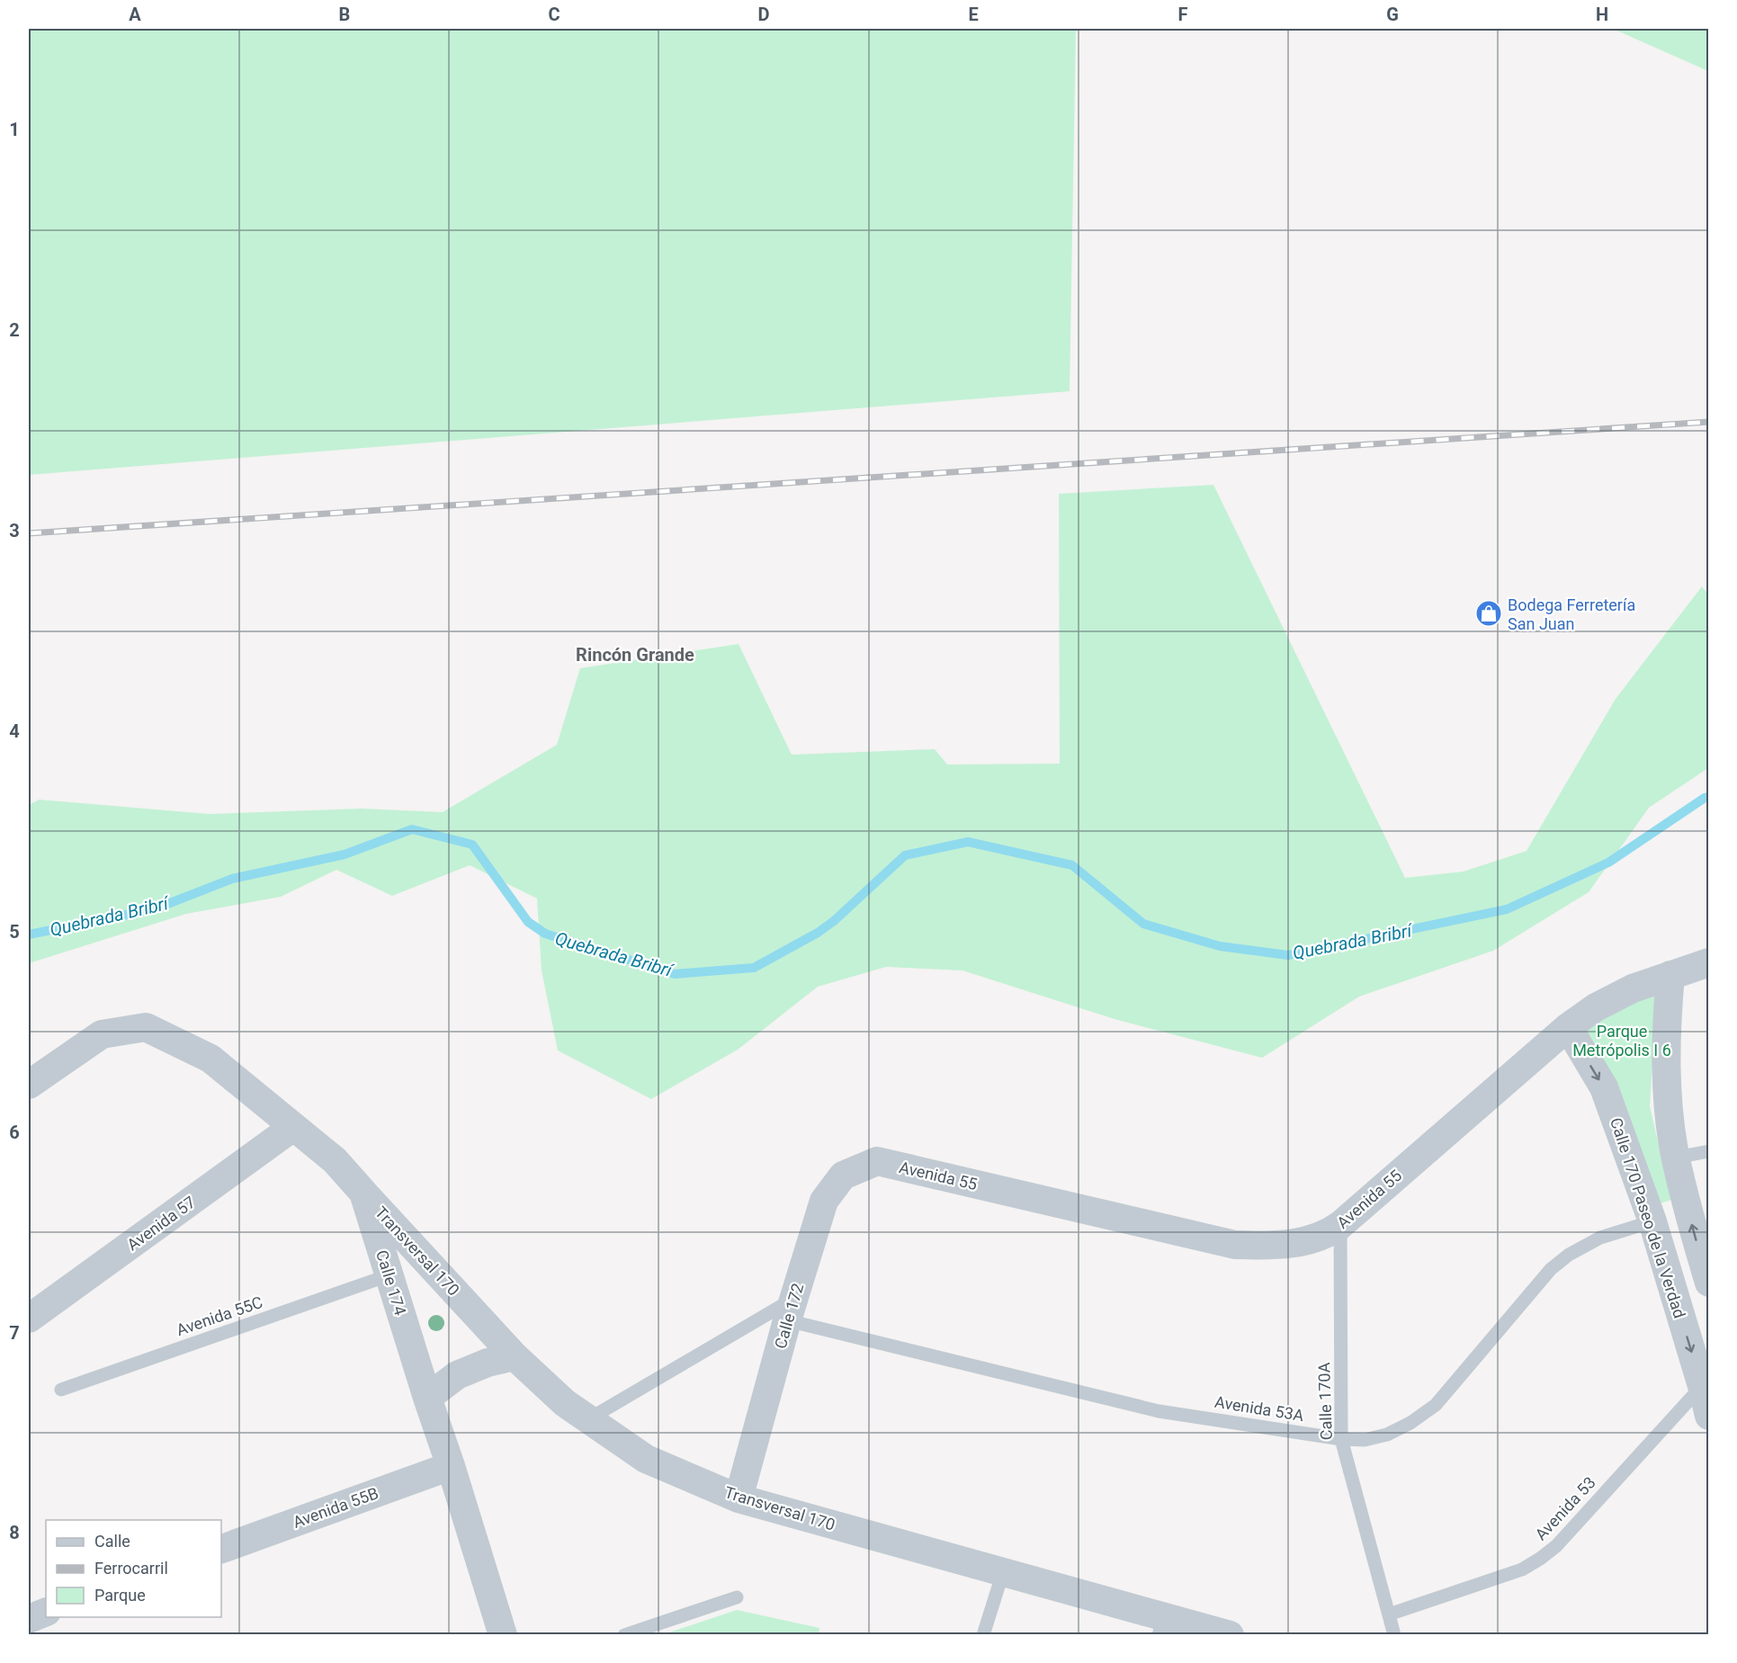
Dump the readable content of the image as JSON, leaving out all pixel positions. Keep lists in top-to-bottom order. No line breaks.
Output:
{"streets":{"street":["Avenida 55","Calle 170 Paseo de la Verdad","Avenida 57","Transversal 170","Calle 174","Calle 172","Avenida 55B"],"lane":["Avenida 55C","Calle 170A","Avenida 53A","Avenida 53"]},"crossings":[["Avenida 55","Calle 170 Paseo de la Verdad"],["Avenida 55","Calle 172"],["Avenida 55","Calle 170A"],["Calle 170 Paseo de la Verdad","Avenida 53A"],["Calle 170 Paseo de la Verdad","Avenida 53"],["Avenida 57","Calle 174"],["Transversal 170","Calle 174"],["Transversal 170","Calle 172"],["Calle 174","Avenida 55C"],["Calle 174","Avenida 55B"],["Calle 172","Avenida 53A"],["Calle 170A","Avenida 53A"],["Calle 170A","Avenida 53"]],"districts":["Rincón Grande"],"water":["Quebrada Bribrí"],"parks":["Parque Metrópolis I 6"],"places":{"shop":["Bodega Ferretería San Juan"]},"legend":["Calle","Ferrocarril","Parque"],"grid":{"columns":["A","B","C","D","E","F","G","H"],"rows":["1","2","3","4","5","6","7","8"]}}
